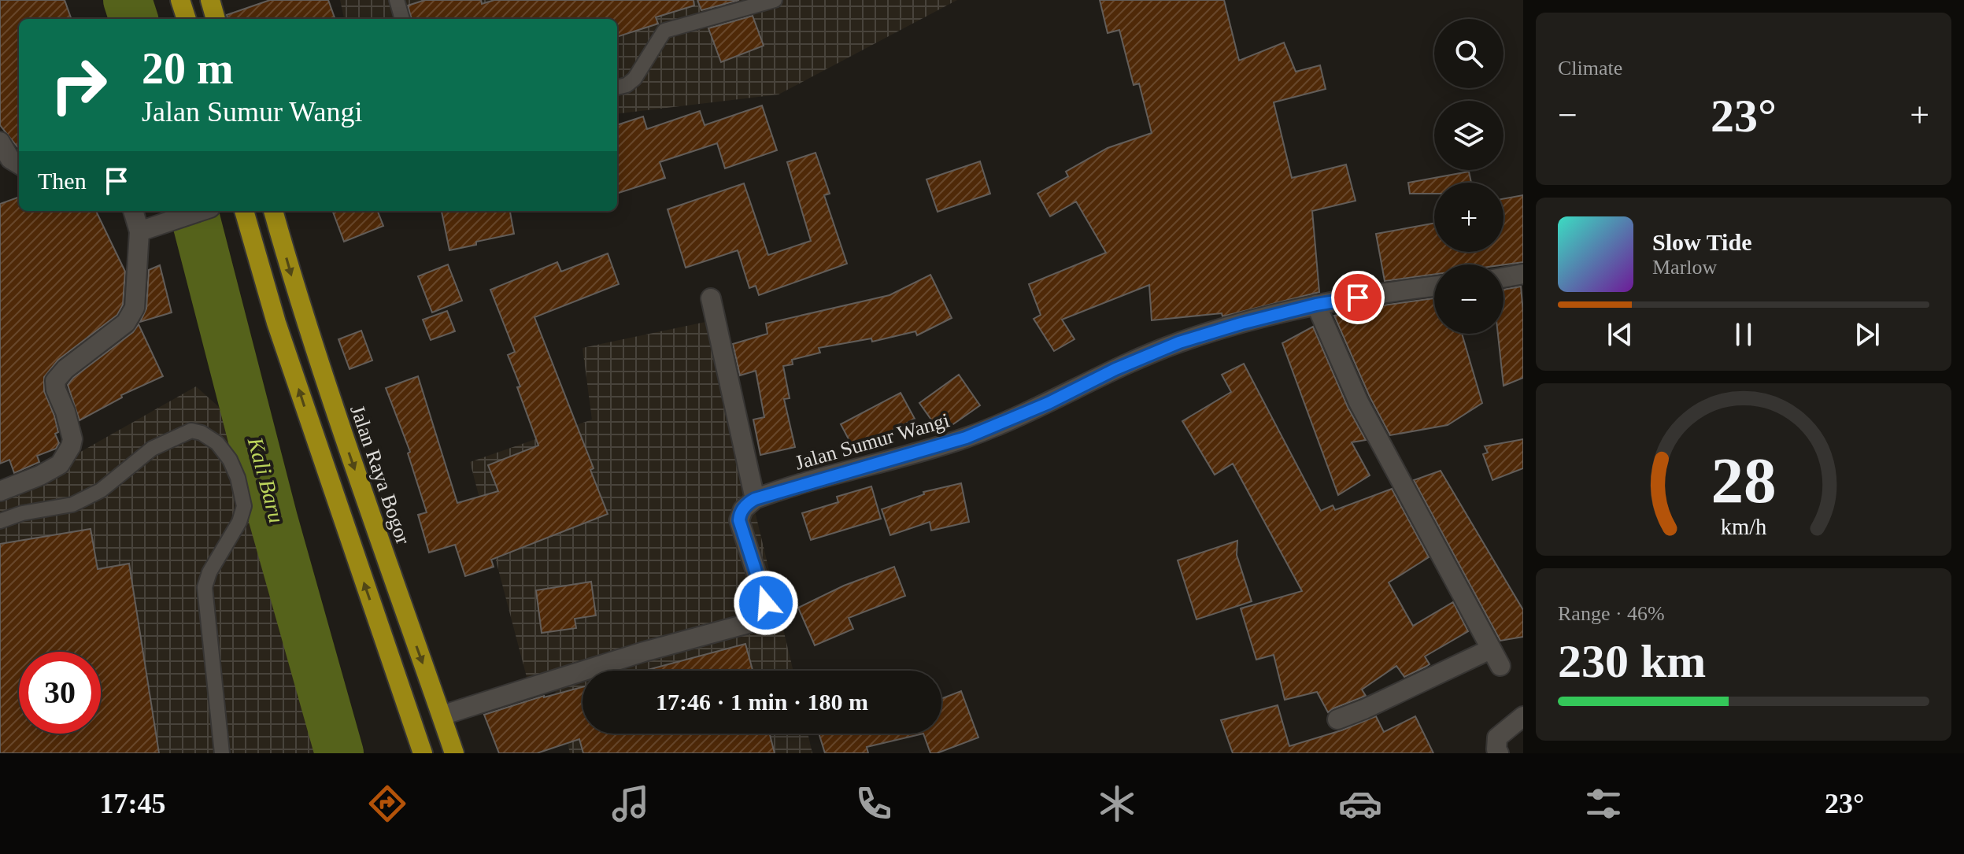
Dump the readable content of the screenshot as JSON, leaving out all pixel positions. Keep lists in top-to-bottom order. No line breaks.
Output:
{"streets":{"highway":["Jalan Raya Bogor"],"street":["Jalan Sumur Wangi"]},"water":["Kali Baru"],"page":{"tile":["Climate",["Range · 46%","230 km"]],"map_buttons":["+","−"],"turn":["20 m","Jalan Sumur Wangi"],"heat":["−","23°","+"],"then":"Then","song":["Slow Tide","Marlow"],"limit":"30","trip":"17:46 · 1 min · 180 m","tabs":["17:45","23°"],"gauge":["28","km/h"]}}
